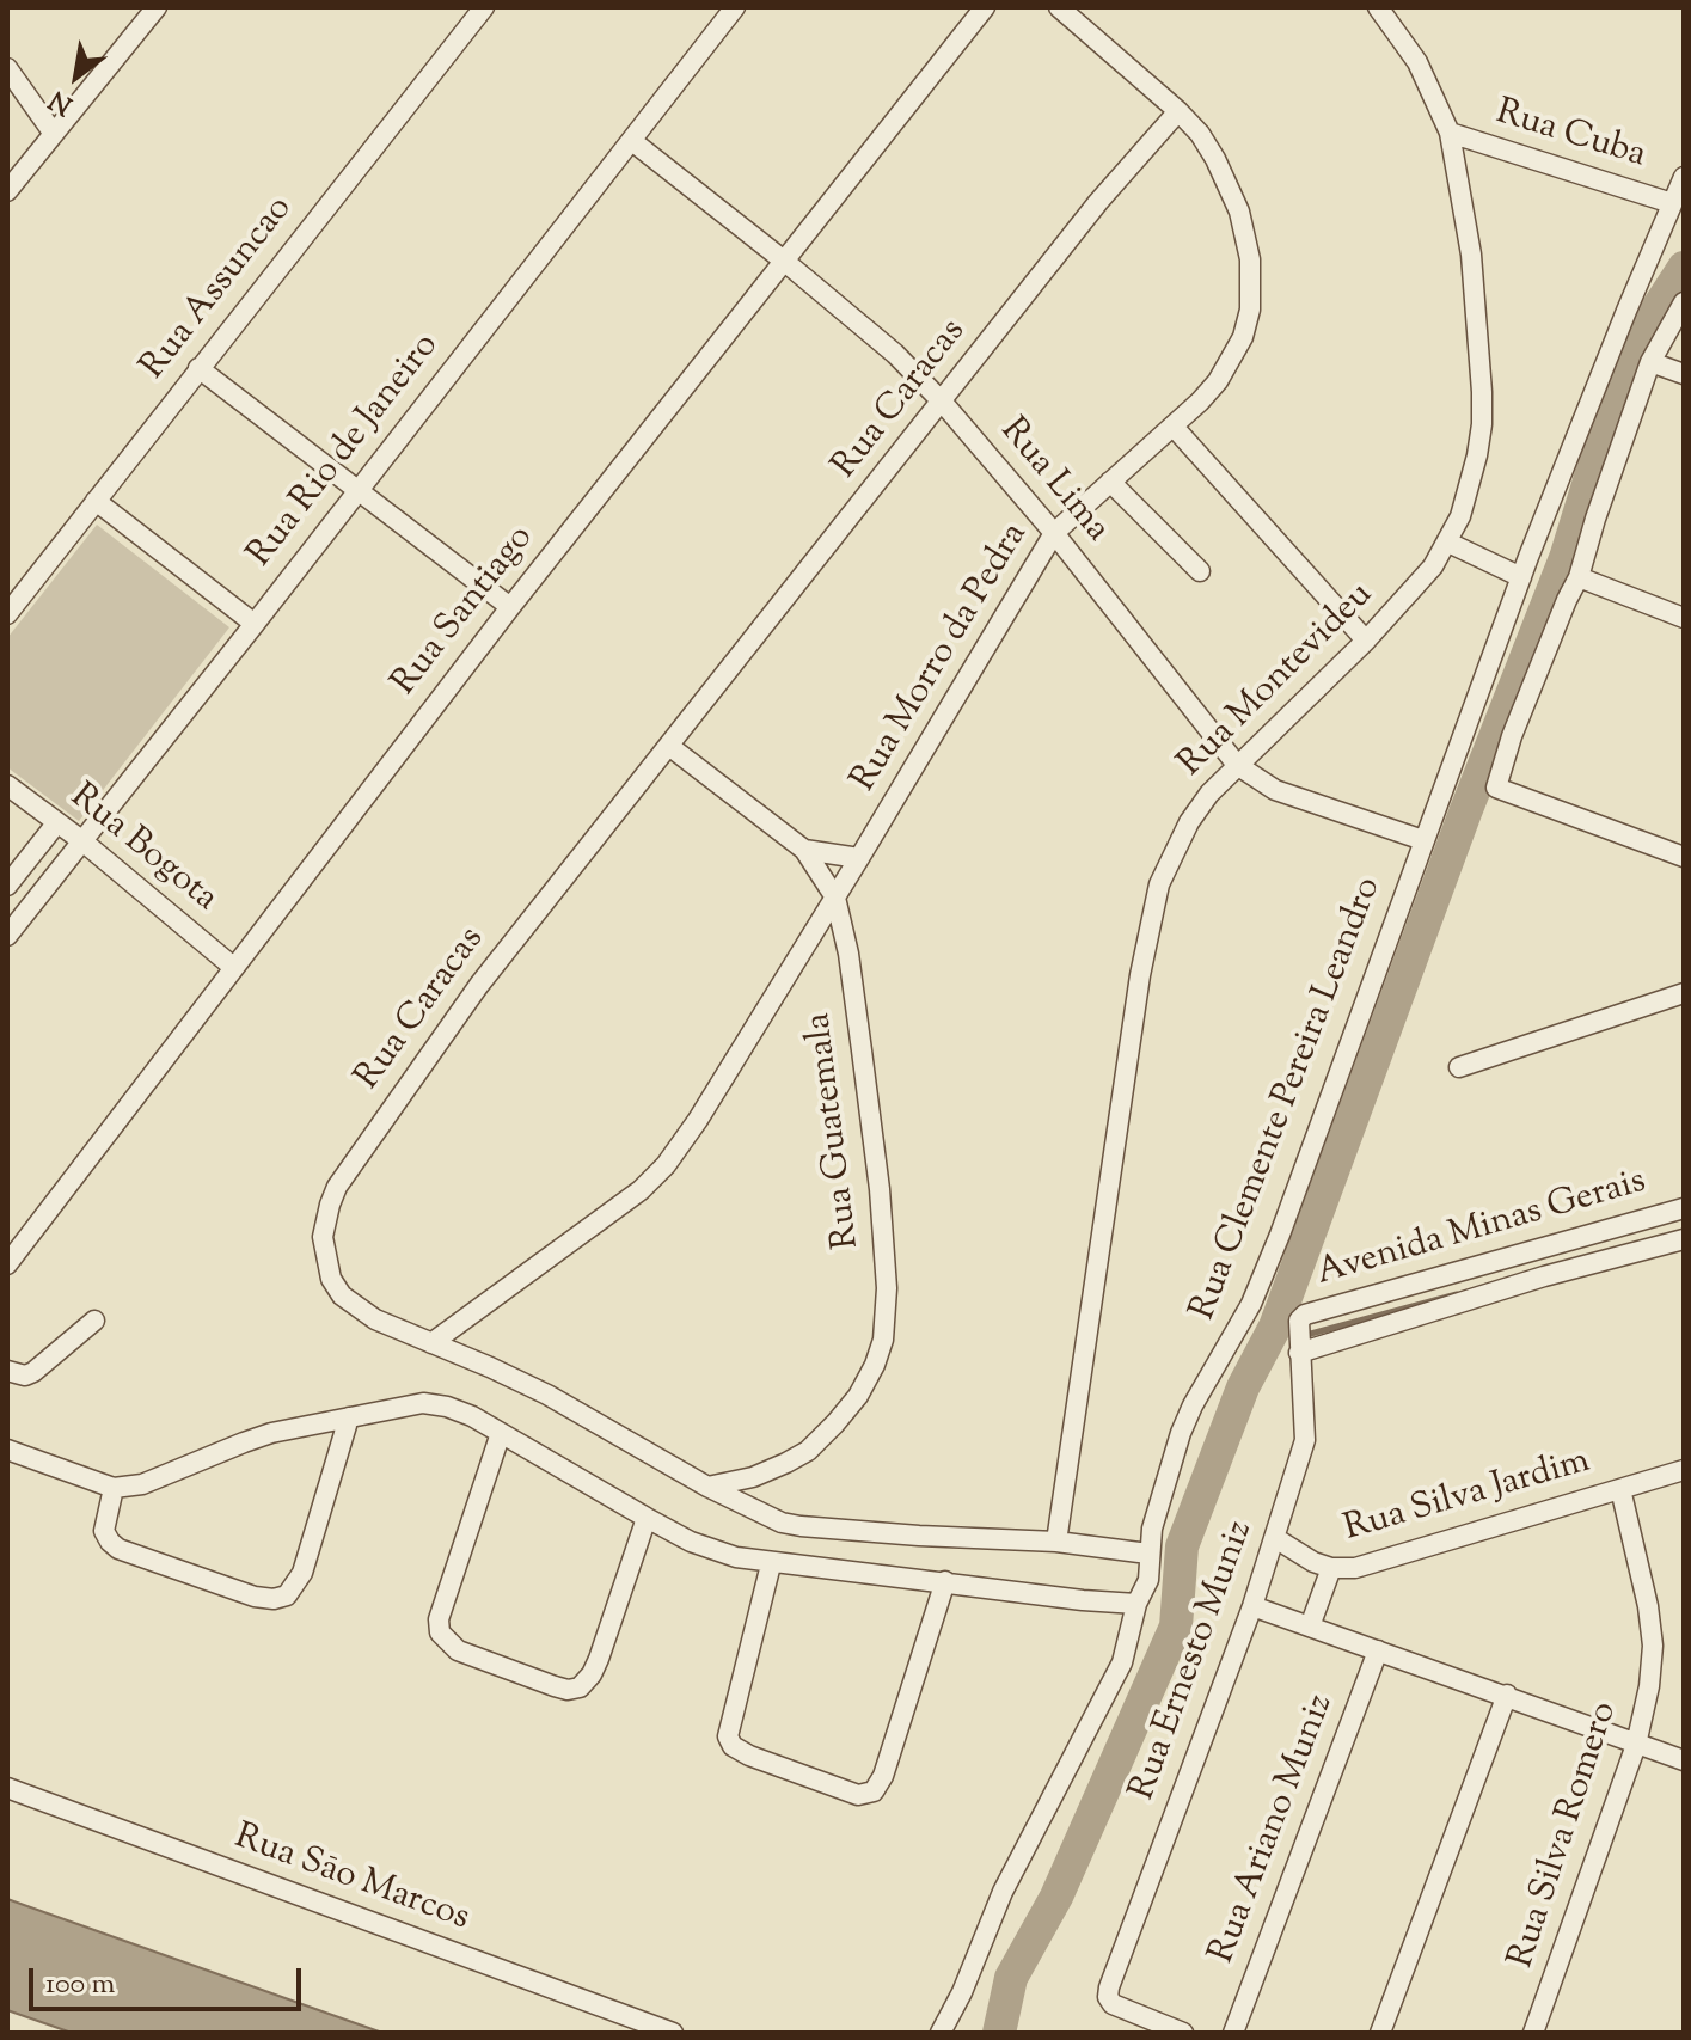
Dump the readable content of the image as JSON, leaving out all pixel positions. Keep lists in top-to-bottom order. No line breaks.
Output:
{"streets":{"street":["Rua Cuba","Rua Assuncao","Rua Caracas","Rua Rio de Janeiro","Rua Lima","Rua Santiago","Rua Morro da Pedra","Rua Montevideu","Rua Bogota","Rua Clemente Pereira Leandro","Rua Guatemala","Avenida Minas Gerais","Rua Silva Jardim","Rua Ernesto Muniz","Rua Ariano Muniz","Rua Silva Romero","Rua Sāo Marcos"]},"crossings":[["Rua Cuba","Rua Montevideu"],["Rua Cuba","Rua Clemente Pereira Leandro"],["Rua Caracas","Rua Lima"],["Rua Caracas","Rua Morro da Pedra"],["Rua Caracas","Rua Montevideu"],["Rua Caracas","Rua Clemente Pereira Leandro"],["Rua Caracas","Rua Guatemala"],["Rua Rio de Janeiro","Rua Lima"],["Rua Rio de Janeiro","Rua Bogota"],["Rua Lima","Rua Santiago"],["Rua Lima","Rua Morro da Pedra"],["Rua Lima","Rua Montevideu"],["Rua Lima","Rua Clemente Pereira Leandro"],["Rua Santiago","Rua Bogota"],["Rua Morro da Pedra","Rua Guatemala"],["Avenida Minas Gerais","Rua Ernesto Muniz"],["Rua Silva Jardim","Rua Ernesto Muniz"],["Rua Silva Jardim","Rua Silva Romero"]],"scale_bar":"100 m","north":"bottom left"}
